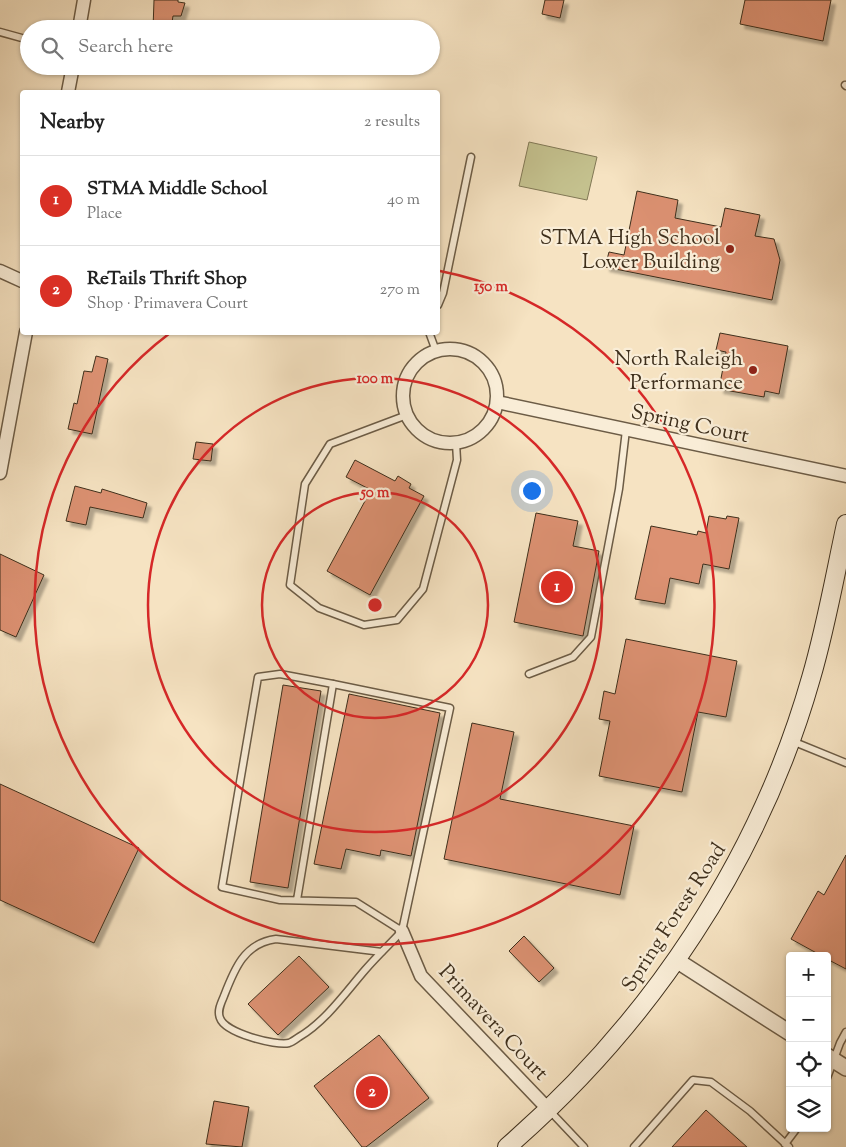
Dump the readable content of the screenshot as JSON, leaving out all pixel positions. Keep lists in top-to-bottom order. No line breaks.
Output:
{"streets":{"main road":["Spring Forest Road"],"street":["Spring Court","Primavera Court"]},"crossings":[["Spring Forest Road","Primavera Court"]],"places":["STMA High School Lower Building","North Raleigh Performance"],"page":{"search":"Search here","heading":["Nearby","2 results"],"list":[{"mark":"1","name":"STMA Middle School","note":"Place","value":"40 m"},{"mark":"2","name":"ReTails Thrift Shop","note":"Shop · Primavera Court","value":"270 m"}],"pins":["1","2"],"map_buttons":["+","−"]},"rings":["150 m","100 m","50 m"]}
